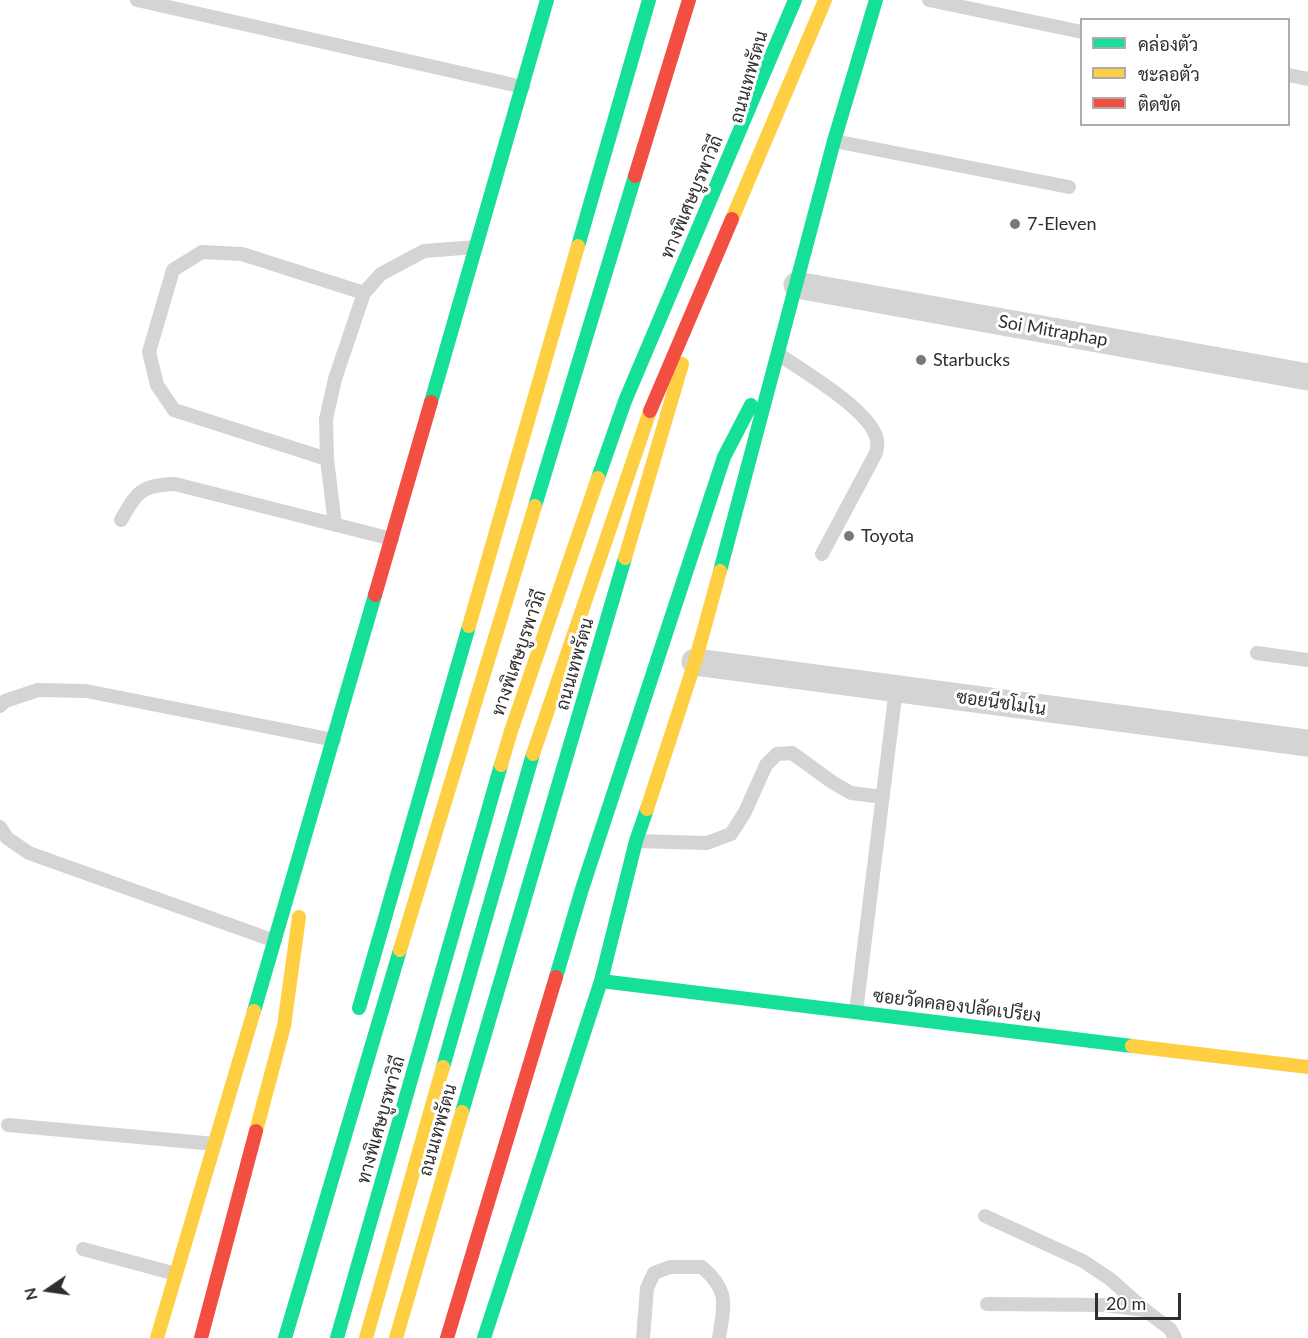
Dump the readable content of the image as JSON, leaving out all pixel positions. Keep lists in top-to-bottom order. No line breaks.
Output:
{"streets":{"main road":["ถนนเทพรัตน","ทางพิเศษบูรพาวิถี","ซอยวัดคลองปลัดเปรียง"],"street":["Soi Mitraphap","ซอยนีชโมโน"]},"places":["7-Eleven","Starbucks","Toyota"],"legend":["คล่องตัว","ชะลอตัว","ติดขัด"],"scale_bar":"20 m","north":"left"}
